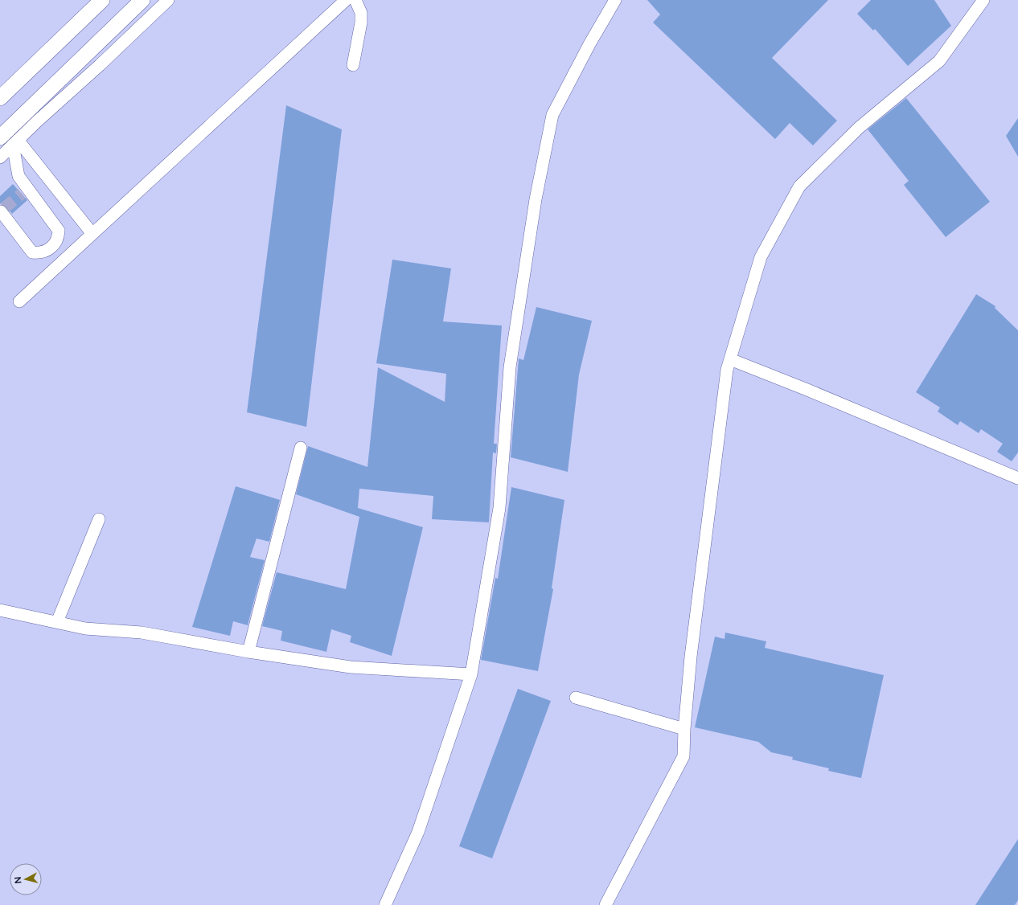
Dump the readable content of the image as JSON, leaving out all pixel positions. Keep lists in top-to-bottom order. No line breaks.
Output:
{"north":"left"}
